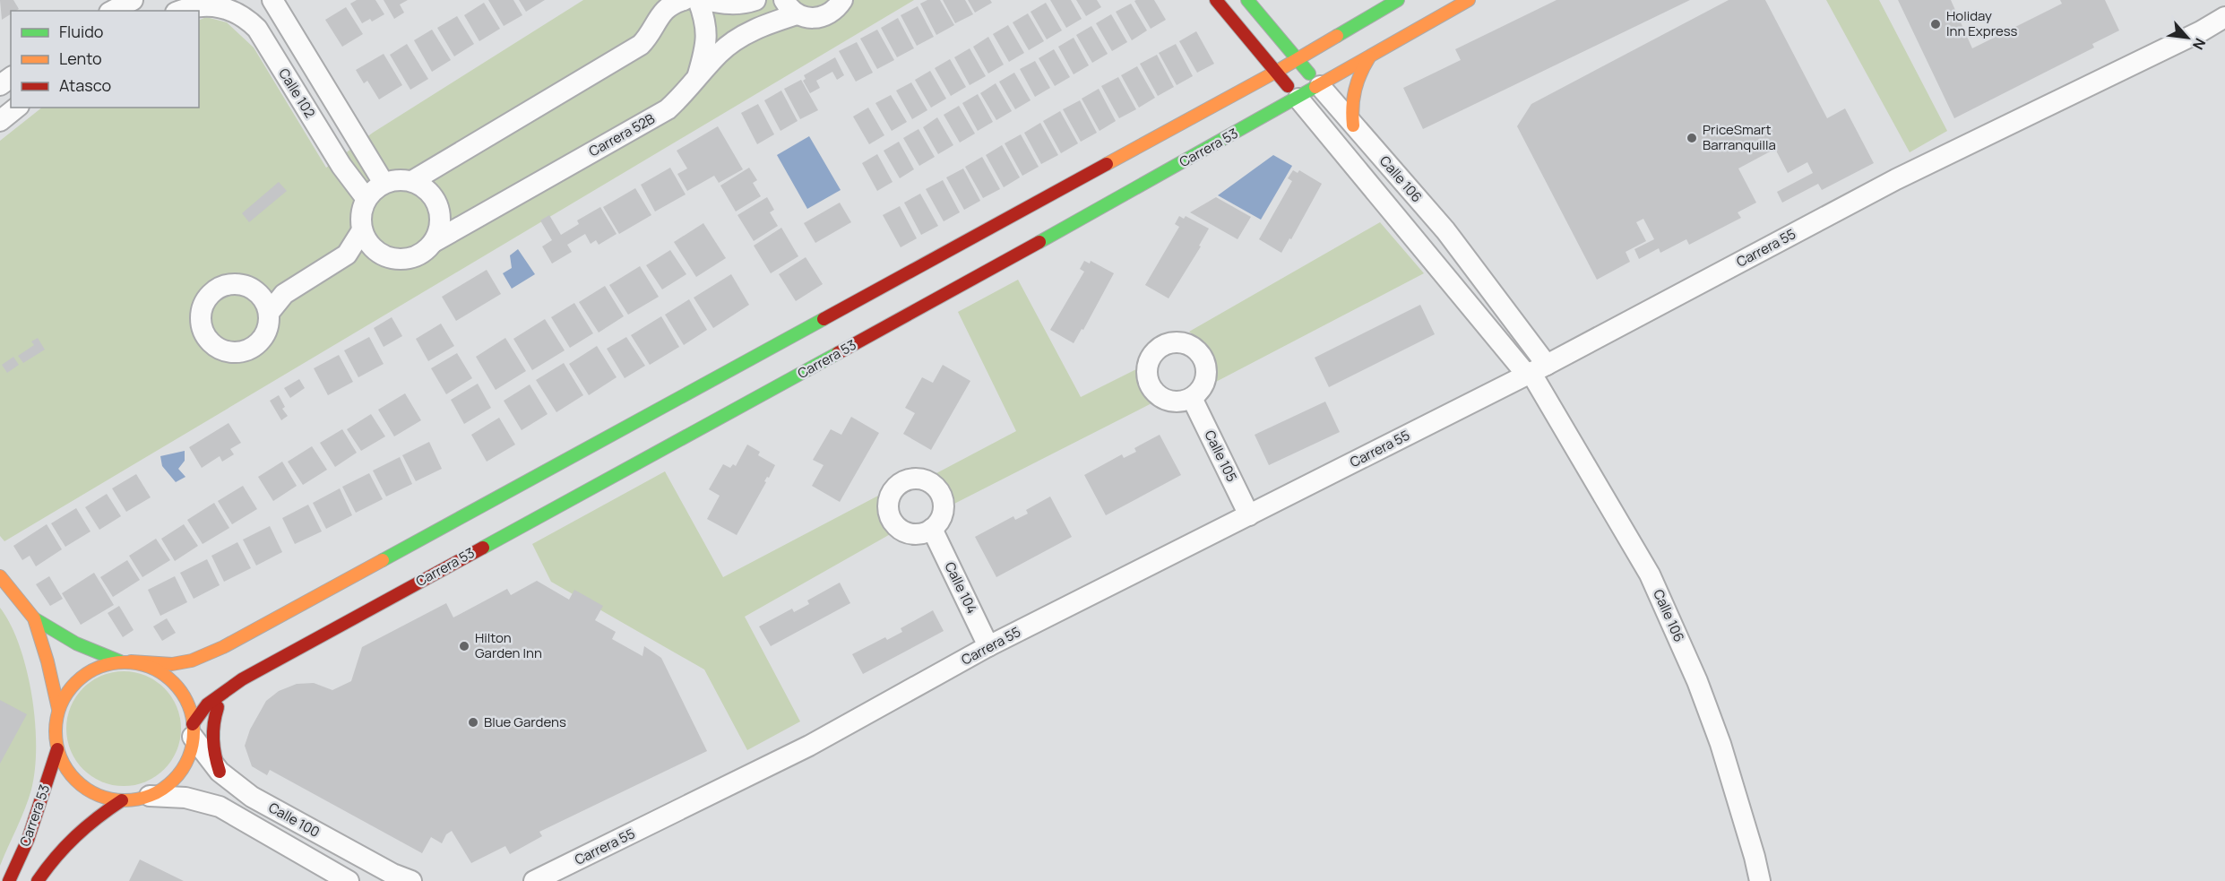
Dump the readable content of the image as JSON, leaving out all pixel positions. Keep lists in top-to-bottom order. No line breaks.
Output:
{"streets":{"main road":["Carrera 53","Calle 106"],"street":["Calle 102","Carrera 52B","Carrera 55","Calle 105","Calle 104","Calle 100"]},"crossings":[["Calle 102","Carrera 52B"],["Carrera 53","Calle 106"],["Carrera 53","Calle 100"],["Calle 106","Carrera 55"],["Carrera 55","Calle 105"],["Carrera 55","Calle 104"]],"places":["Holiday Inn Express","PriceSmart Barranquilla","Hilton Garden Inn","Blue Gardens"],"legend":["Fluido","Lento","Atasco"],"north":"bottom right"}
